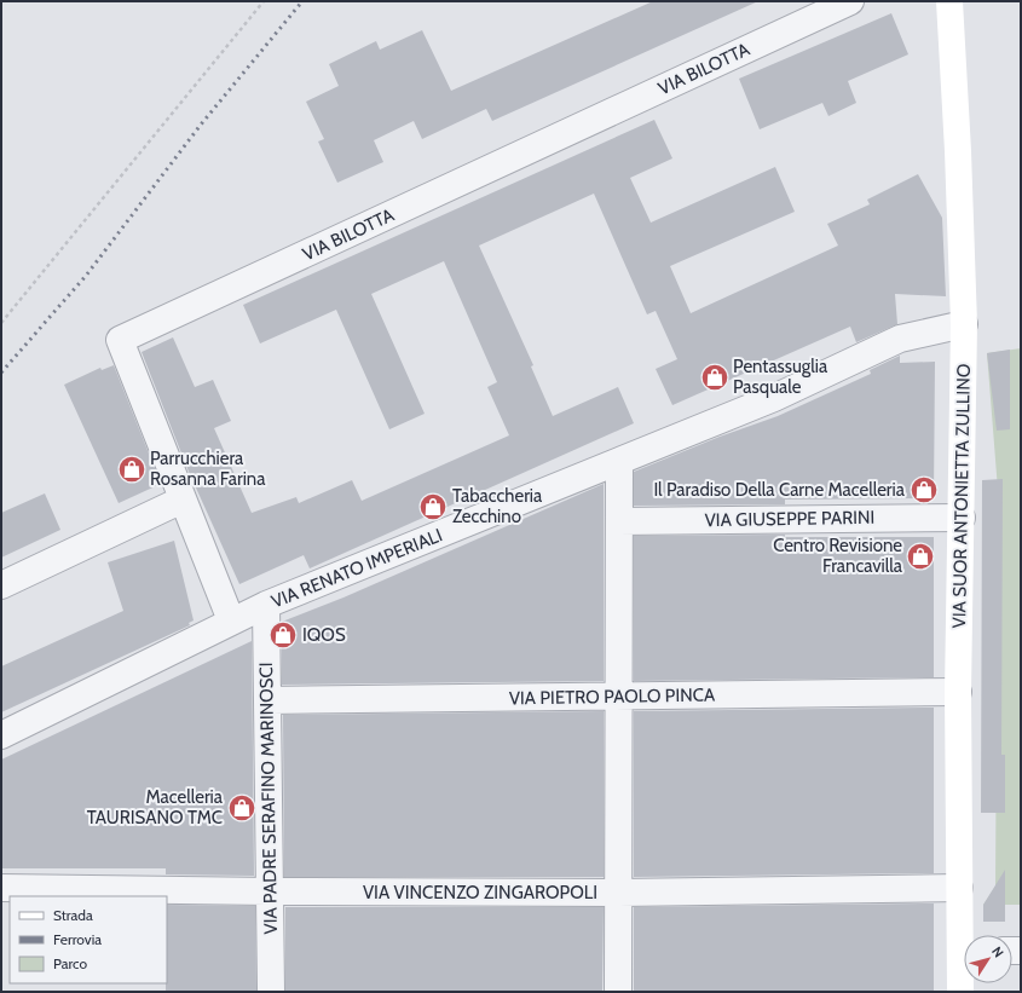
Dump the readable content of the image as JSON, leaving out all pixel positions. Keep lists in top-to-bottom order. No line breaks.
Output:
{"streets":{"main road":["VIA SUOR ANTONIETTA ZULLINO"],"street":["VIA BILOTTA","VIA GIUSEPPE PARINI","VIA RENATO IMPERIALI","VIA PIETRO PAOLO PINCA","VIA PADRE SERAFINO MARINOSCI","VIA VINCENZO ZINGAROPOLI"]},"crossings":[["VIA BILOTTA","VIA RENATO IMPERIALI"],["VIA SUOR ANTONIETTA ZULLINO","VIA GIUSEPPE PARINI"],["VIA SUOR ANTONIETTA ZULLINO","VIA RENATO IMPERIALI"],["VIA SUOR ANTONIETTA ZULLINO","VIA PIETRO PAOLO PINCA"],["VIA SUOR ANTONIETTA ZULLINO","VIA VINCENZO ZINGAROPOLI"],["VIA RENATO IMPERIALI","VIA PADRE SERAFINO MARINOSCI"],["VIA PIETRO PAOLO PINCA","VIA PADRE SERAFINO MARINOSCI"],["VIA PADRE SERAFINO MARINOSCI","VIA VINCENZO ZINGAROPOLI"]],"places":{"shop":["Pentassuglia Pasquale","Parrucchiera Rosanna Farina","Il Paradiso Della Carne Macelleria","Tabaccheria Zecchino","Centro Revisione Francavilla","IQOS","Macelleria TAURISANO TMC"]},"legend":["Strada","Ferrovia","Parco"],"north":"top right"}
